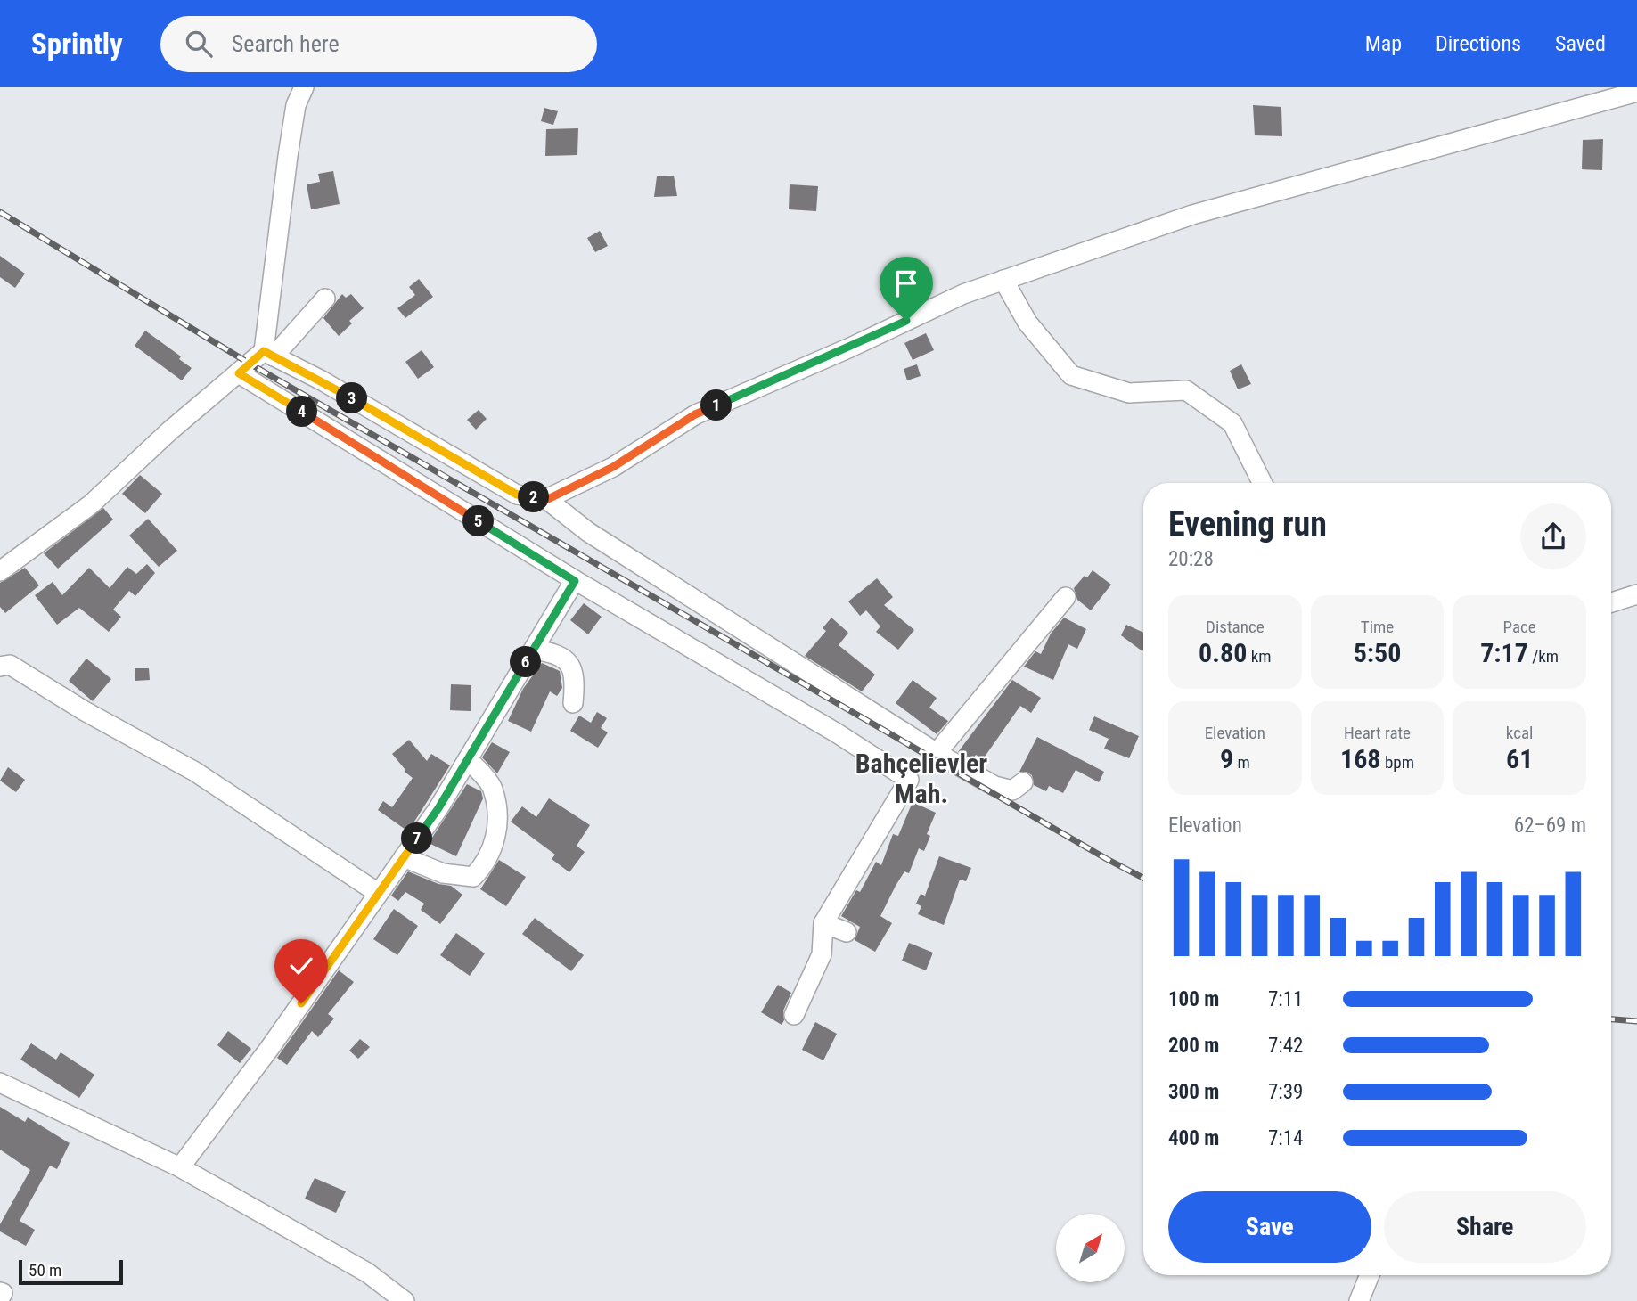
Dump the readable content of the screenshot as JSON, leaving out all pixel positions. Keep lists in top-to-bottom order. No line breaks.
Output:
{"districts":["Bahçelievler Mah."],"scale_bar":"50 m","north":"top right","page":{"header":"Sprintly","search":"Search here","nav":["Map","Directions","Saved"],"pins":["3","1","4","2","5","6","7"],"heading":["Evening run","20:28"],"stats":[["Distance","0.80 km"],["Time","5:50"],["Pace","7:17 /km"],["Elevation","9 m"],["Heart rate","168 bpm"],["kcal","61"]],"chart":["Elevation","62–69 m"],"list":[{"name":"100 m","note":"7:11"},{"name":"200 m","note":"7:42"},{"name":"300 m","note":"7:39"},{"name":"400 m","note":"7:14"}],"buttons":["Save","Share"],"scale":"50 m"}}
